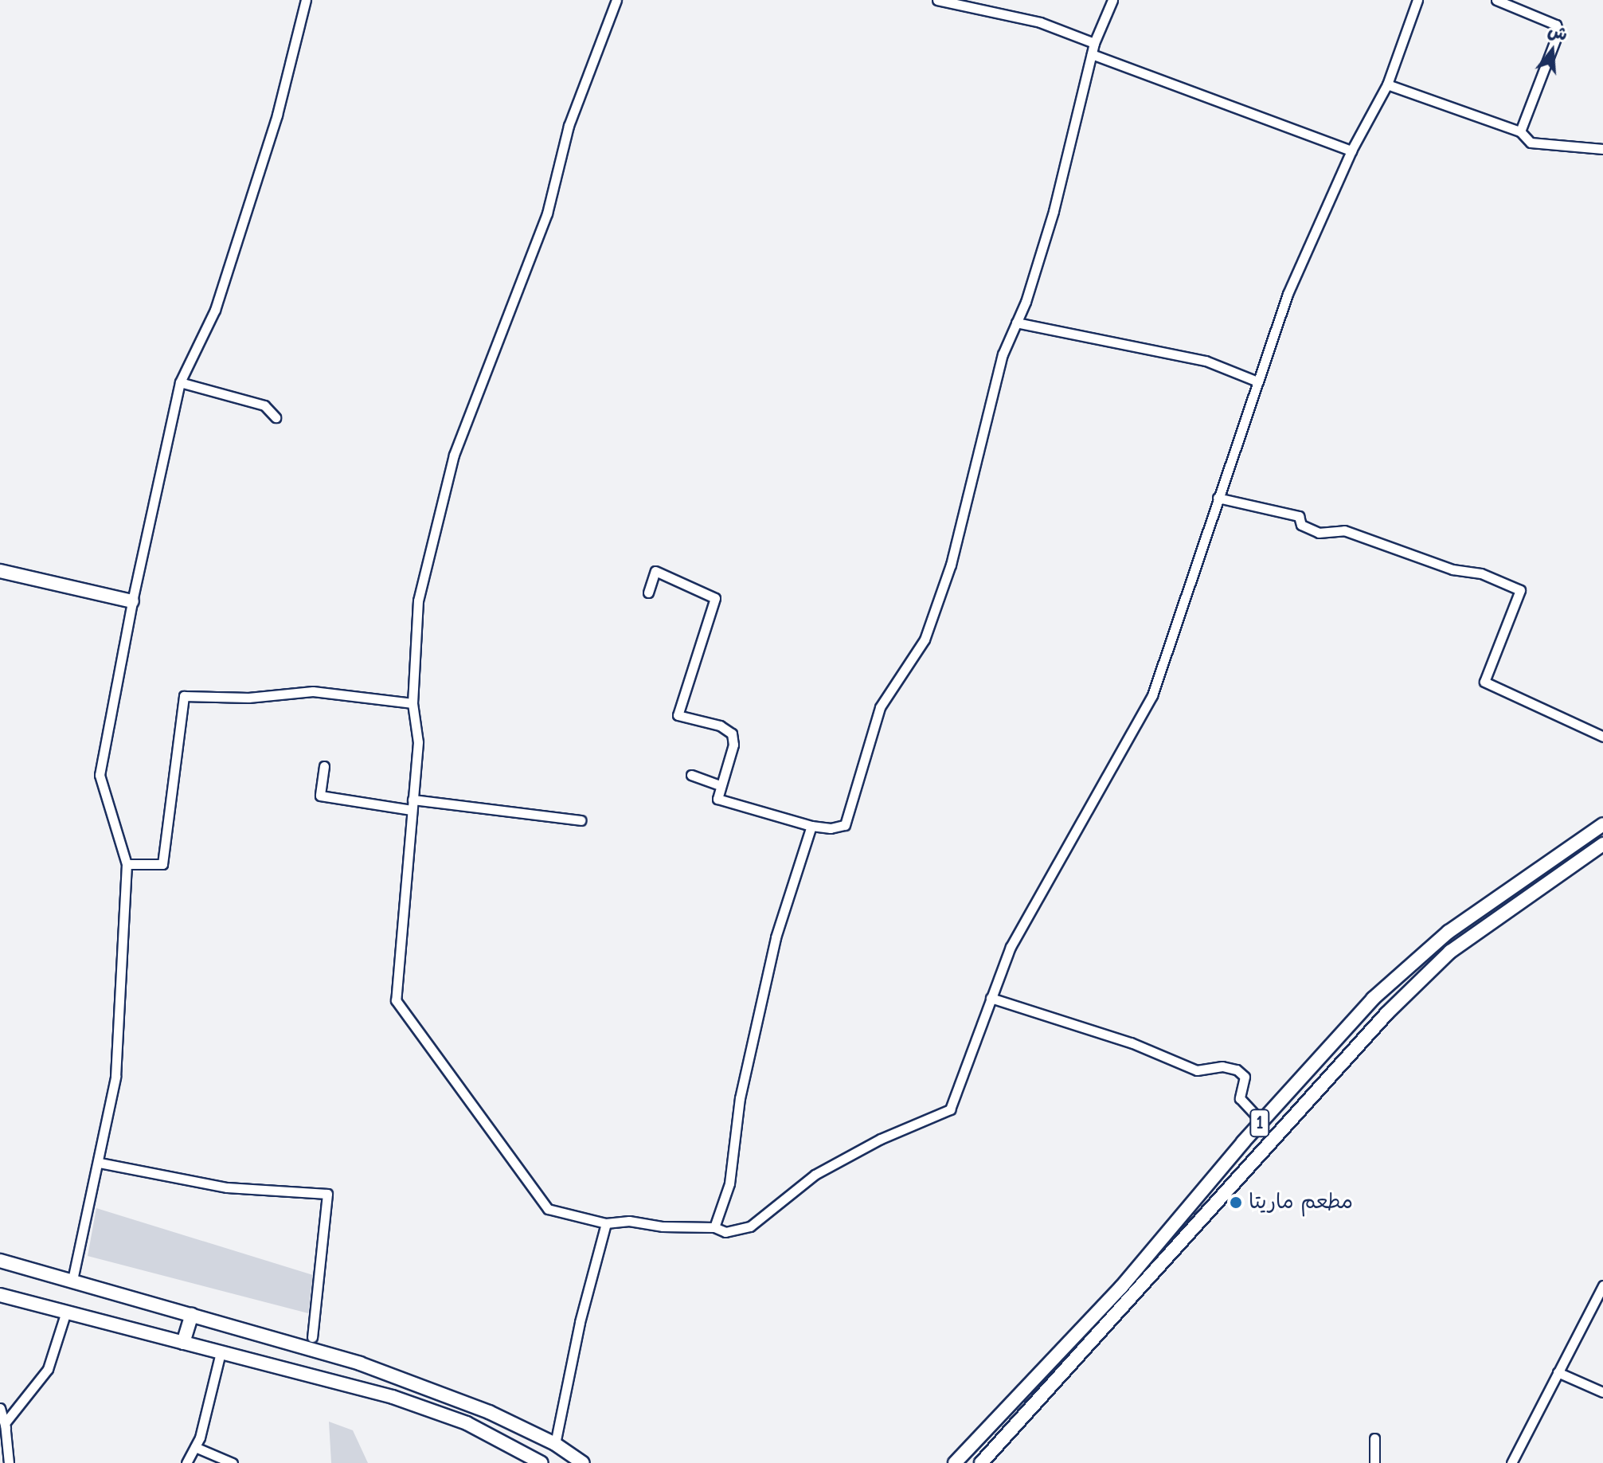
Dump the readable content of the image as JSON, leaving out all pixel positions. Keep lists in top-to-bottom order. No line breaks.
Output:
{"streets":{"main road":["1"]},"places":["مطعم ماريتا"],"north":"top"}
